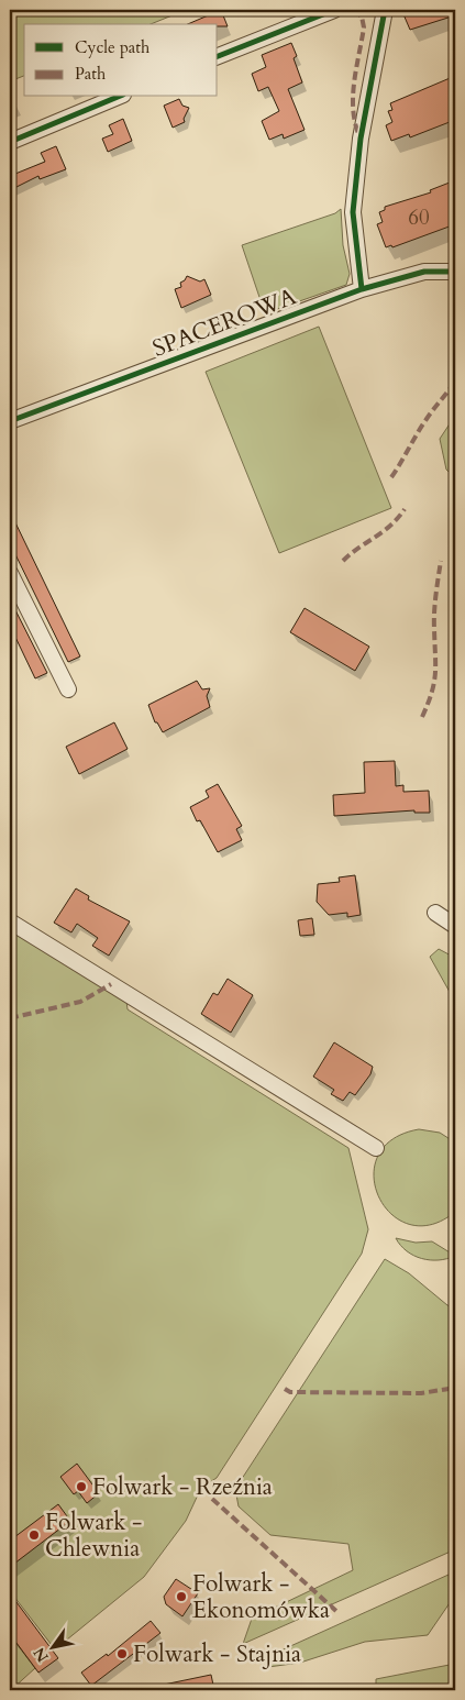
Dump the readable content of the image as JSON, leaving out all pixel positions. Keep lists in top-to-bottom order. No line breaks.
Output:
{"streets":{"street":["SPACEROWA"]},"places":["Folwark - Rzeźnia","Folwark - Chlewnia","Folwark - Ekonomówka","Folwark - Stajnia"],"house_numbers":["60"],"legend":["Cycle path","Path"],"north":"bottom left"}
